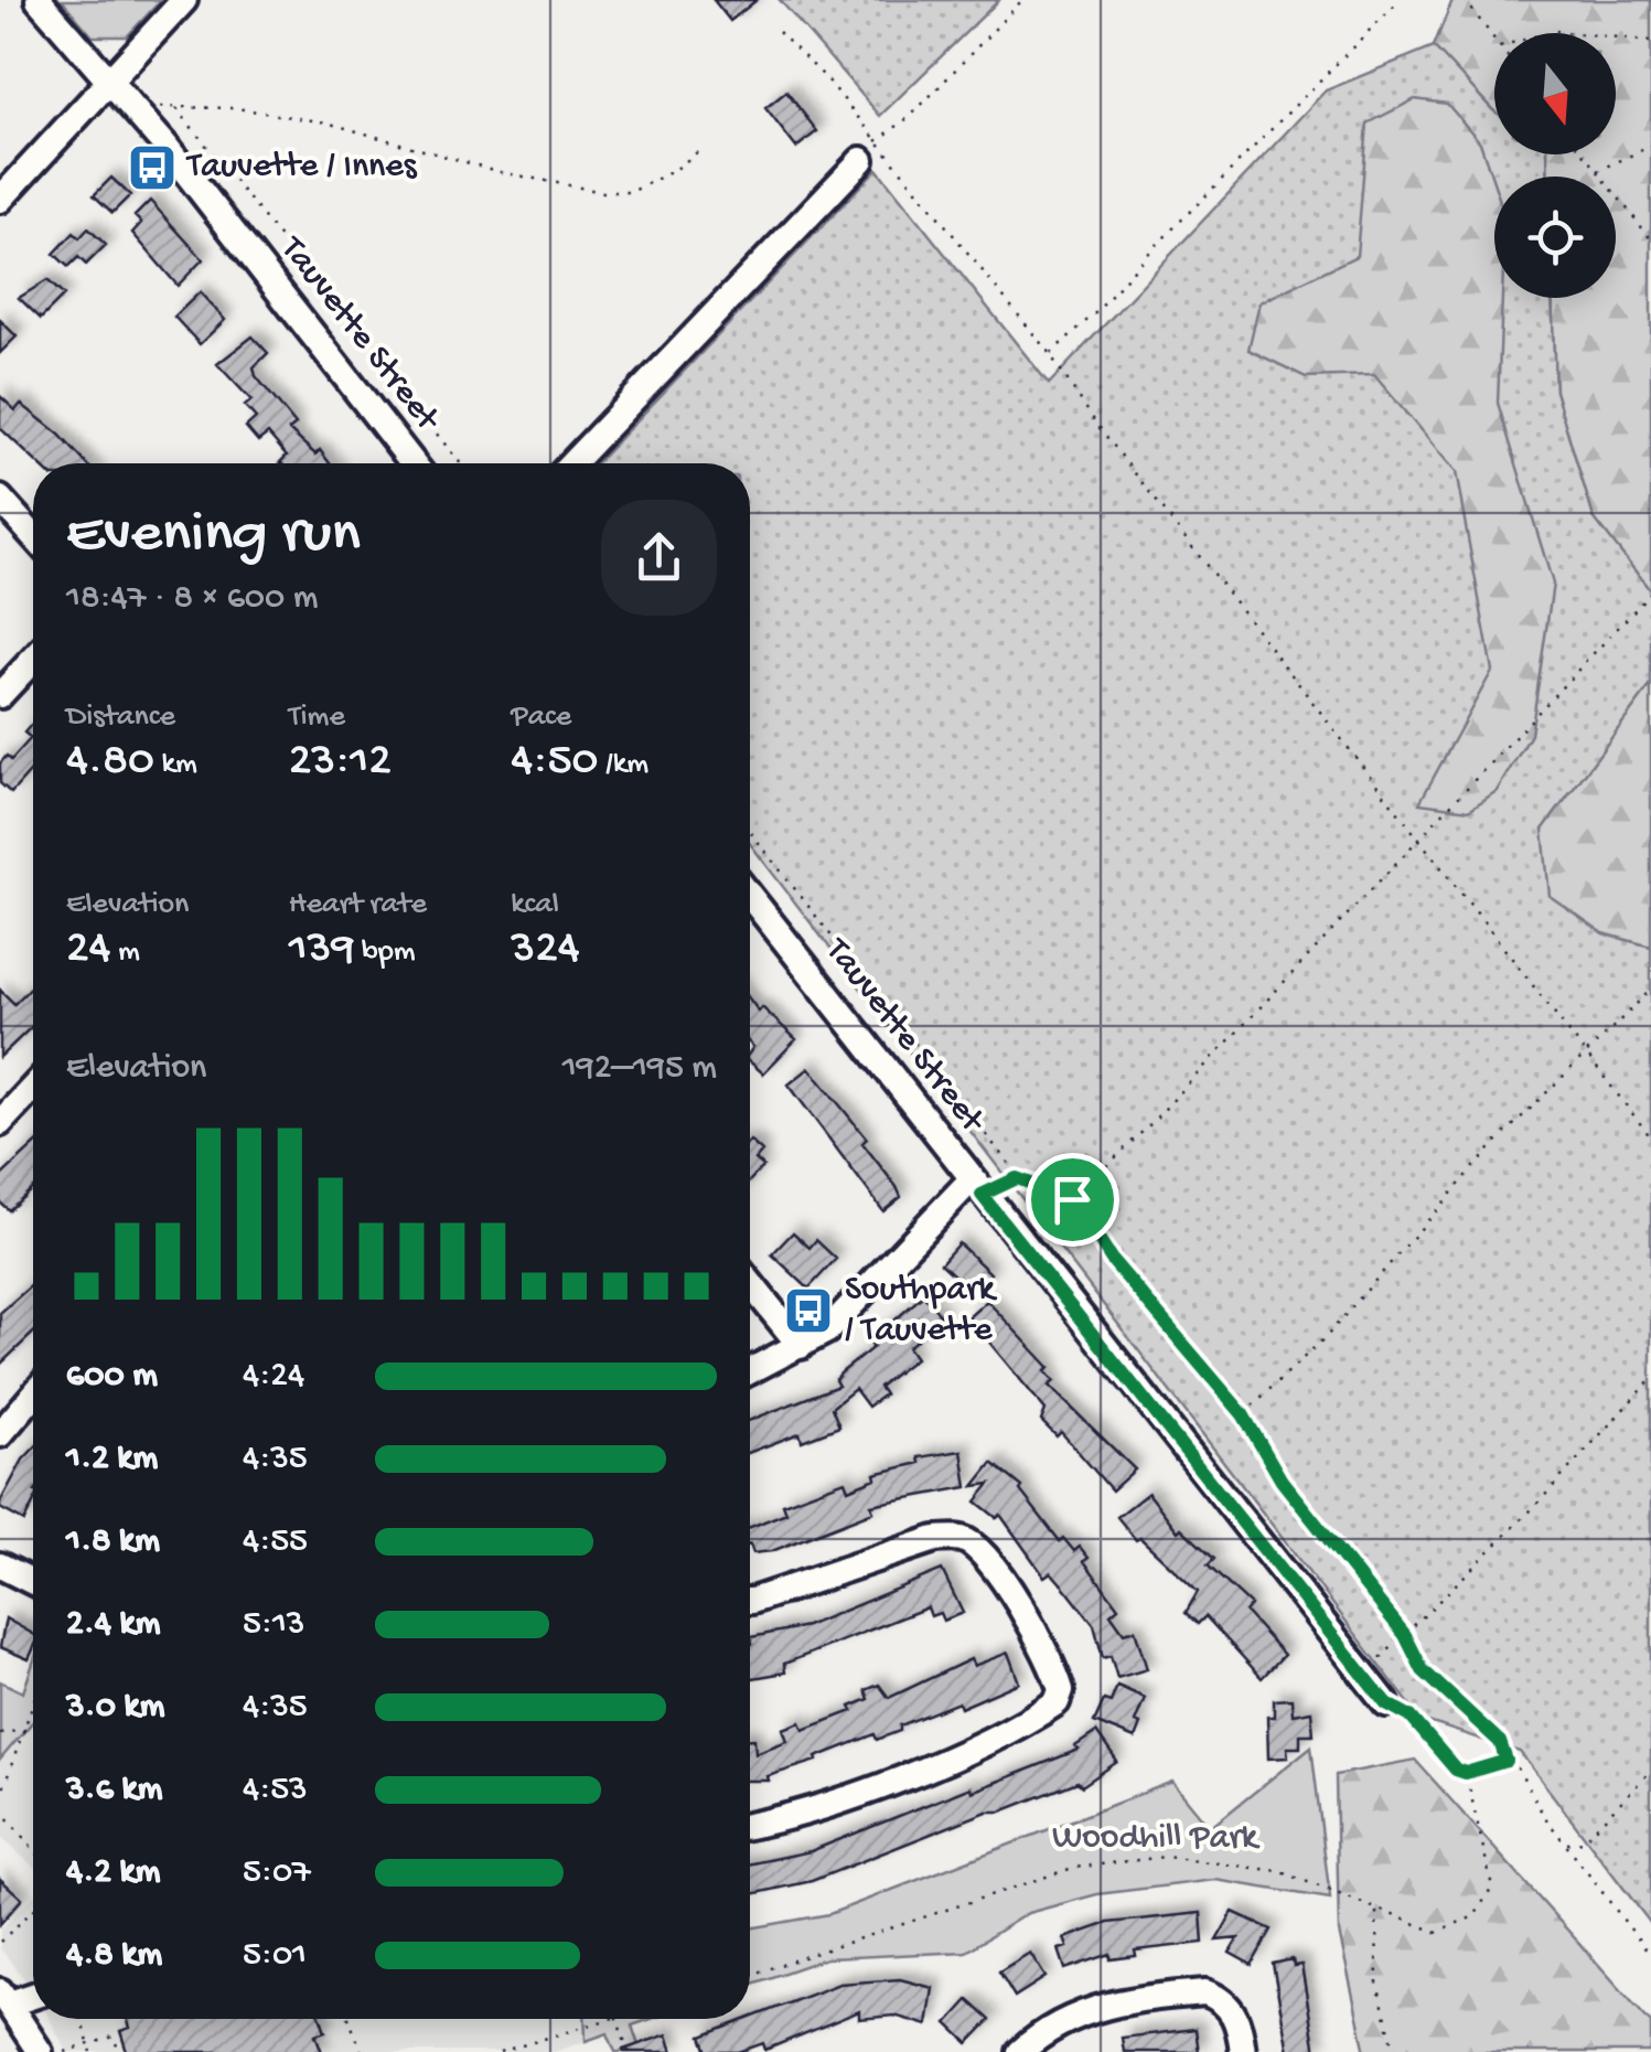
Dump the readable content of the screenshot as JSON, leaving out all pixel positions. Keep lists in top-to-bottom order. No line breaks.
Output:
{"streets":{"street":["Tauvette Street"]},"parks":["Woodhill Park"],"places":{"bus stop":["Tauvette / Innes","Southpark / Tauvette"]},"north":"bottom","page":{"heading":["Evening run","18:47 · 8 × 600 m"],"stats":[["Distance","4.80 km"],["Time","23:12"],["Pace","4:50 /km"],["Elevation","24 m"],["Heart rate","139 bpm"],["kcal","324"]],"chart":["Elevation","192–195 m"],"list":[{"name":"600 m","note":"4:24"},{"name":"1.2 km","note":"4:35"},{"name":"1.8 km","note":"4:55"},{"name":"2.4 km","note":"5:13"},{"name":"3.0 km","note":"4:35"},{"name":"3.6 km","note":"4:53"},{"name":"4.2 km","note":"5:07"},{"name":"4.8 km","note":"5:01"}]}}
